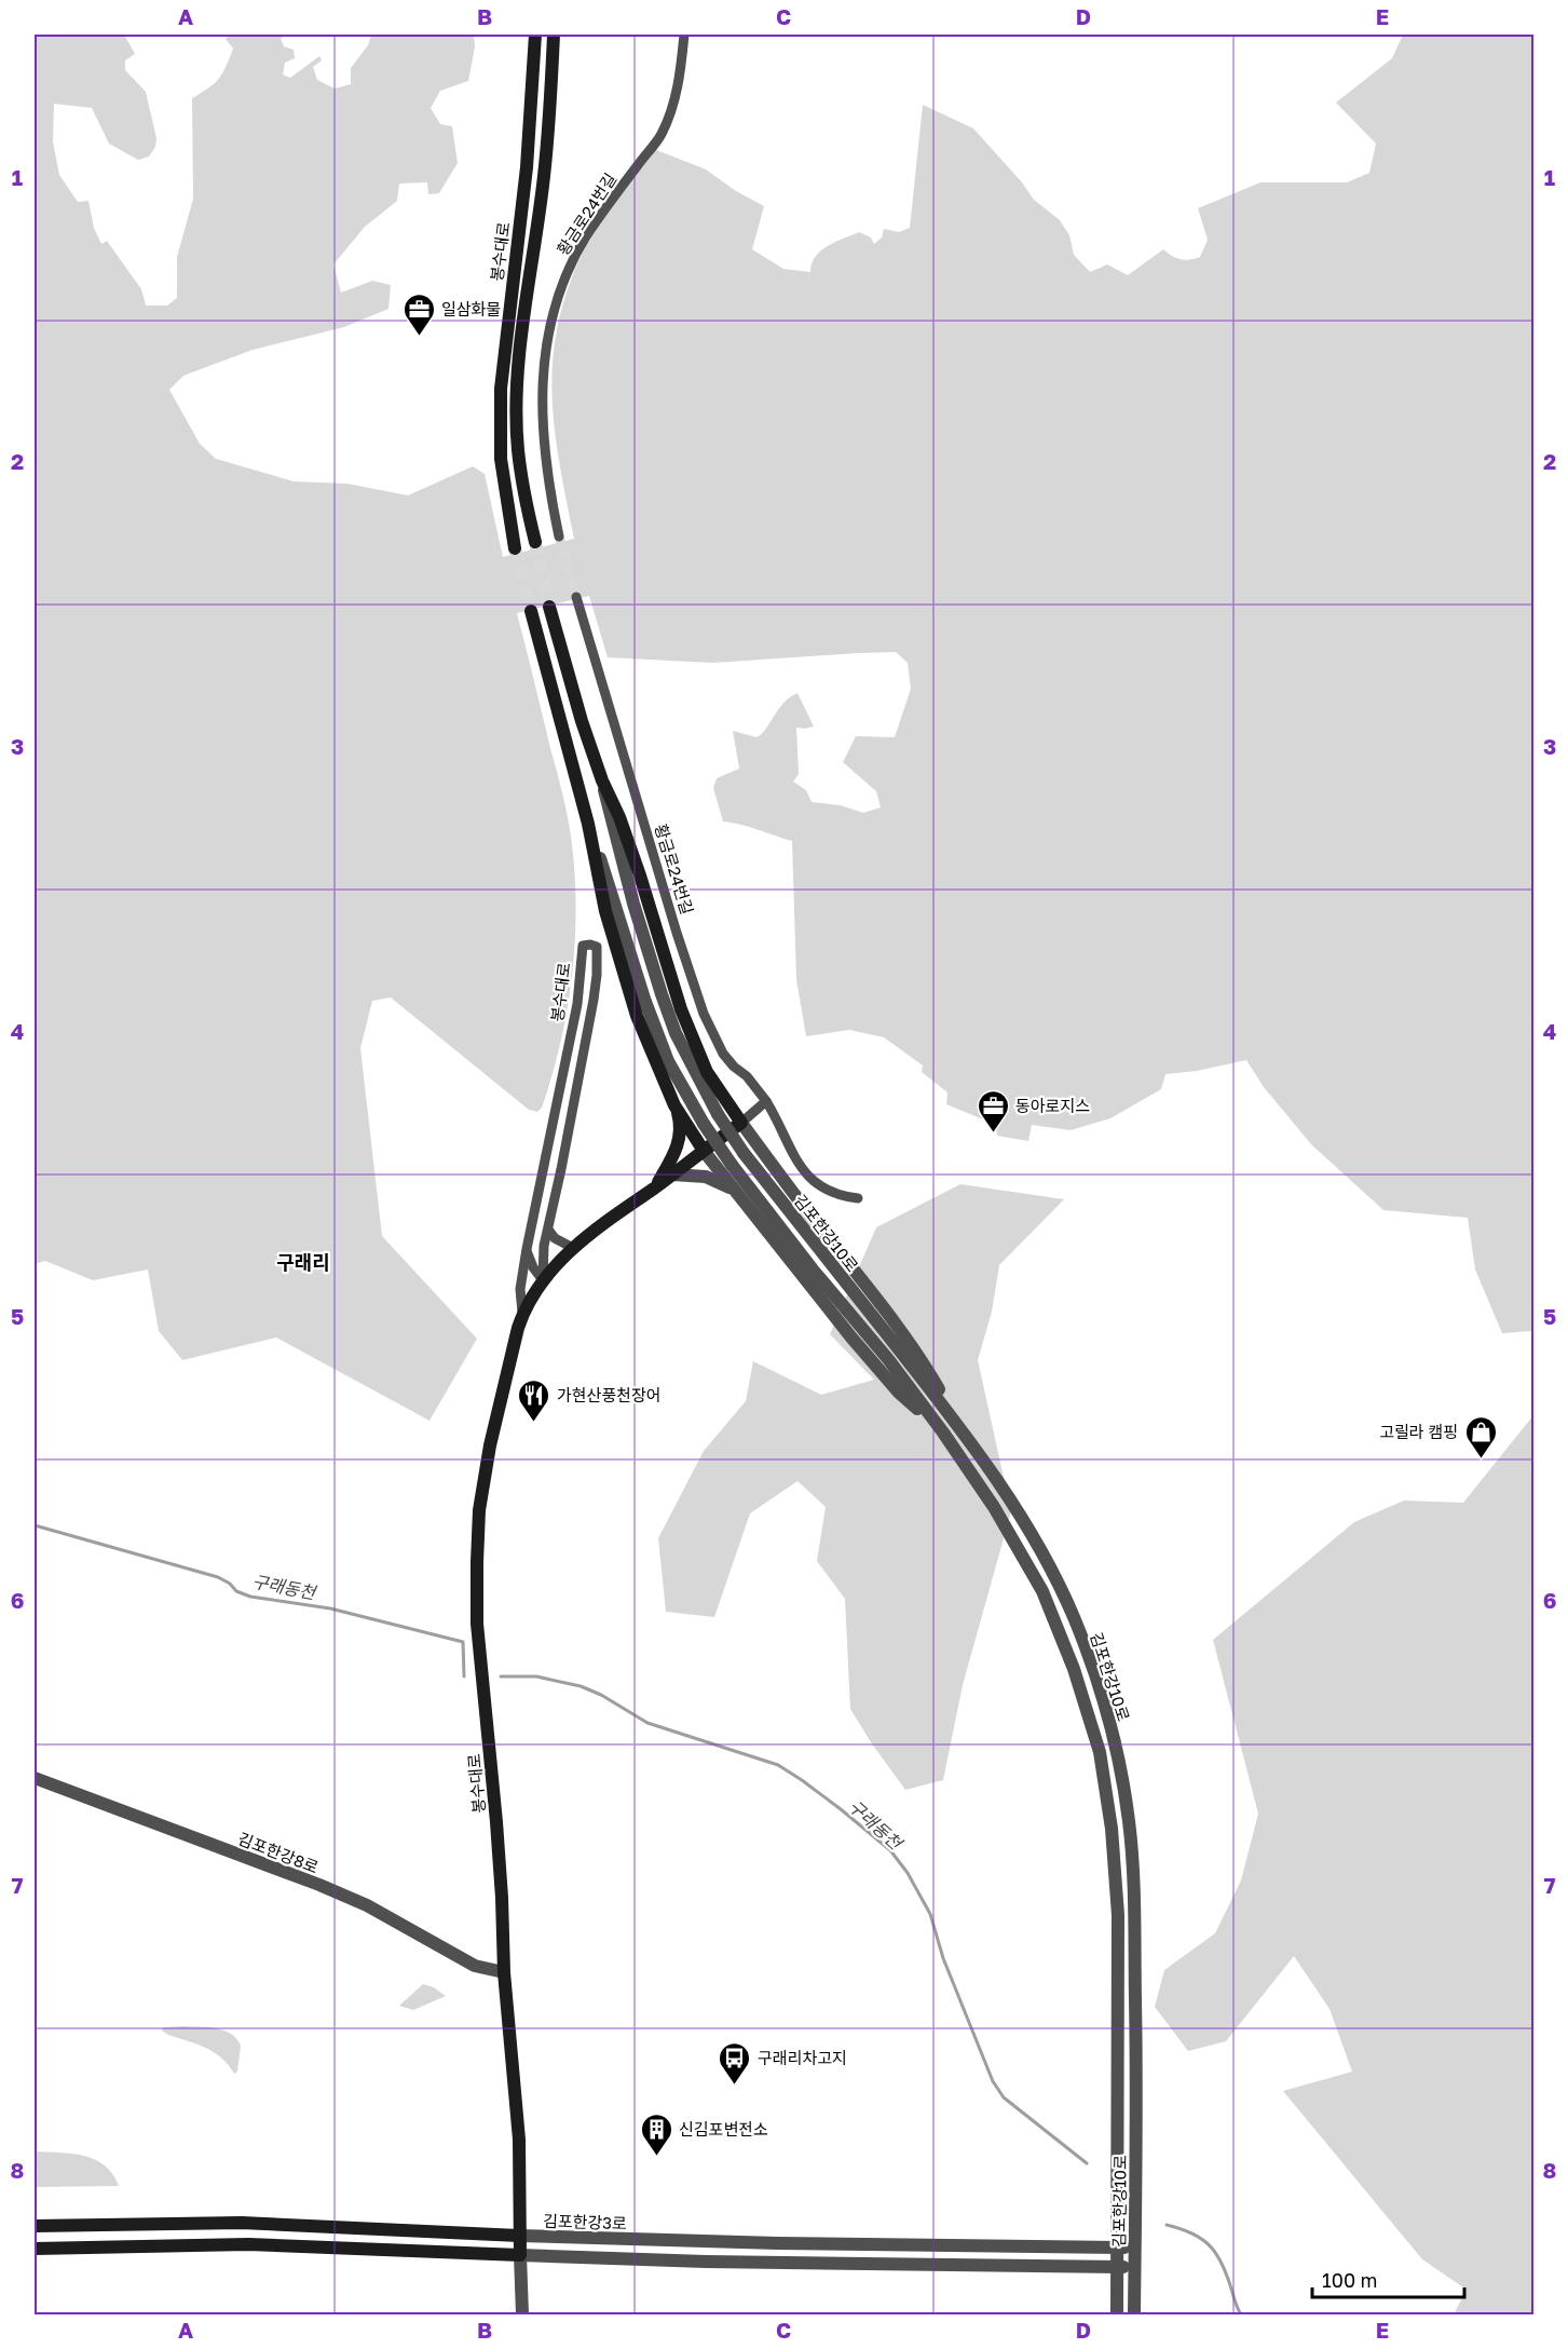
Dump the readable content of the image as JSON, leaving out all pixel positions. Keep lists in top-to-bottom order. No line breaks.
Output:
{"streets":{"main road":["봉수대로","김포한강3로"],"street":["황금로24번길","김포한강10로","김포한강8로"]},"crossings":[["봉수대로","김포한강8로"],["봉수대로","김포한강3로"],["김포한강10로","김포한강3로"]],"districts":["구래리"],"water":["구래동천"],"places":{"office":["일삼화물","동아로지스"],"restaurant":["가현산풍천장어"],"shop":["고릴라 캠핑"],"bus stop":["구래리차고지"],"building":["신김포변전소"]},"scale_bar":"100 m","grid":{"columns":["A","B","C","D","E"],"rows":["1","2","3","4","5","6","7","8"]}}
